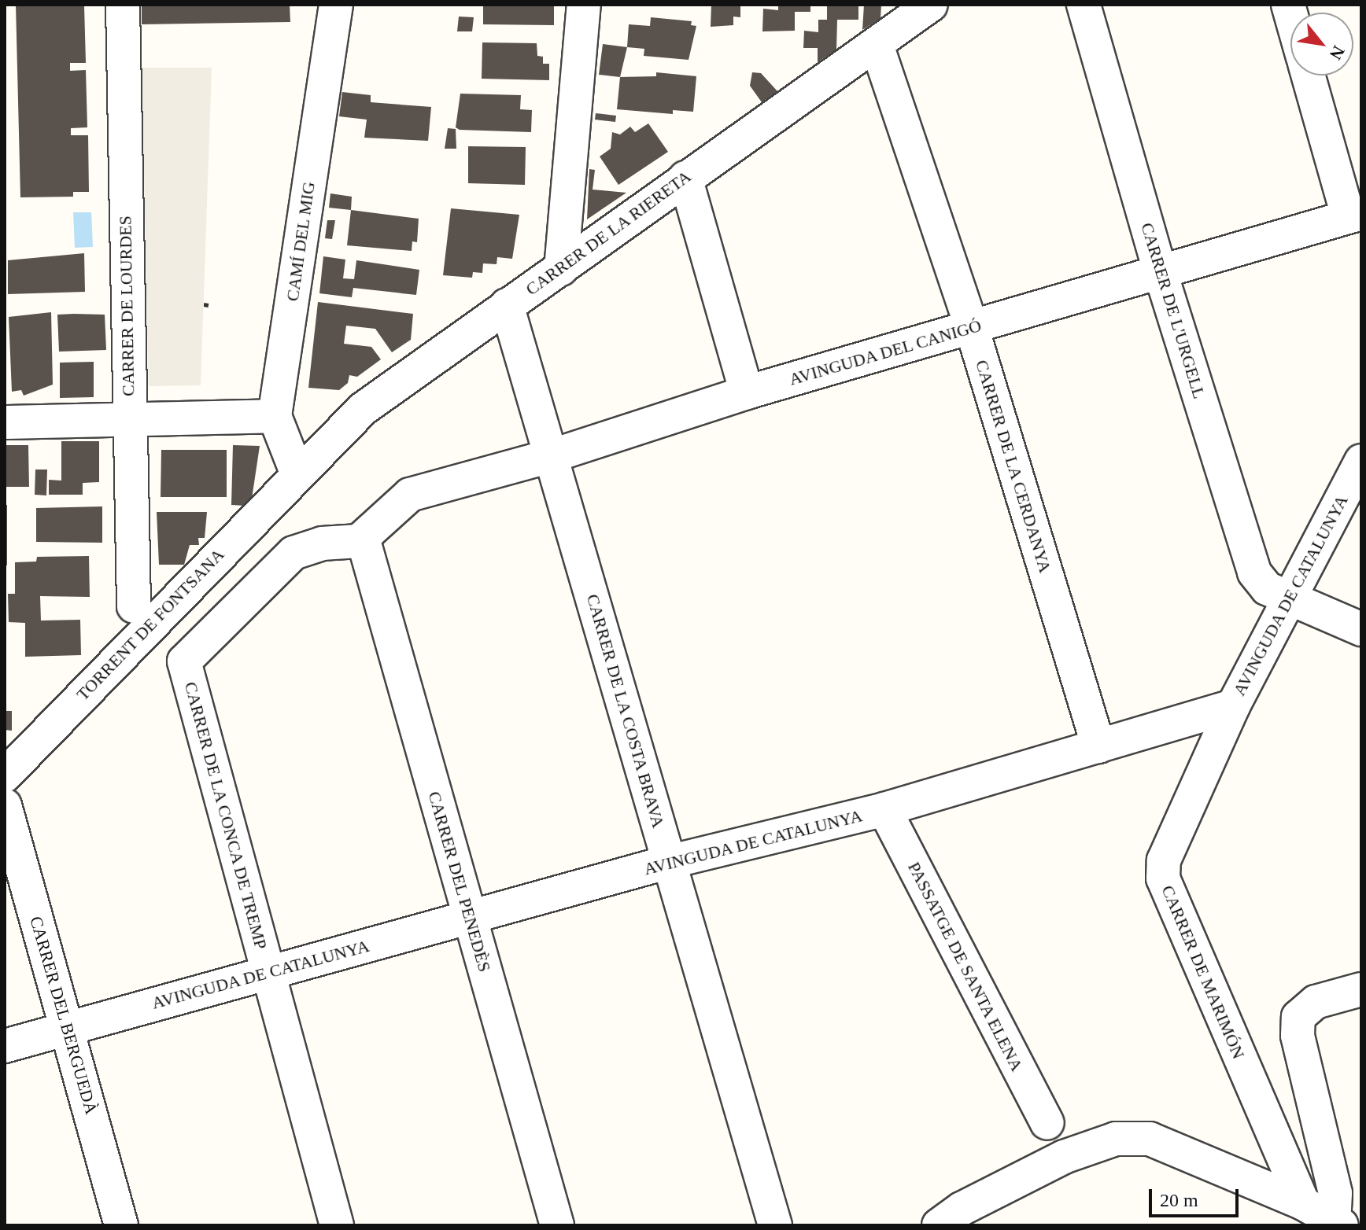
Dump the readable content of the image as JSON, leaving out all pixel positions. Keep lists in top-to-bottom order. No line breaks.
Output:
{"streets":{"street":["CARRER DE LA RIERETA","CAMÍ DEL MIG","CARRER DE LOURDES","CARRER DE L'URGELL","AVINGUDA DEL CANIGÓ","CARRER DE LA CERDANYA","AVINGUDA DE CATALUNYA","TORRENT DE FONTSANA","CARRER DE LA COSTA BRAVA","CARRER DE LA CONCA DE TREMP","CARRER DEL PENEDÈS","PASSATGE DE SANTA ELENA","CARRER DE MARIMÓN","CARRER DEL BERGUEDÀ"]},"crossings":[["CARRER DE LA RIERETA","CAMÍ DEL MIG"],["CARRER DE LA RIERETA","CARRER DE LA CERDANYA"],["CARRER DE LA RIERETA","TORRENT DE FONTSANA"],["CARRER DE LA RIERETA","CARRER DE LA COSTA BRAVA"],["CAMÍ DEL MIG","TORRENT DE FONTSANA"],["CARRER DE L'URGELL","AVINGUDA DEL CANIGÓ"],["CARRER DE L'URGELL","AVINGUDA DE CATALUNYA"],["AVINGUDA DEL CANIGÓ","CARRER DE LA CERDANYA"],["AVINGUDA DEL CANIGÓ","CARRER DE LA COSTA BRAVA"],["AVINGUDA DEL CANIGÓ","CARRER DE LA CONCA DE TREMP"],["AVINGUDA DEL CANIGÓ","CARRER DEL PENEDÈS"],["CARRER DE LA CERDANYA","AVINGUDA DE CATALUNYA"],["AVINGUDA DE CATALUNYA","CARRER DE LA COSTA BRAVA"],["AVINGUDA DE CATALUNYA","CARRER DE LA CONCA DE TREMP"],["AVINGUDA DE CATALUNYA","CARRER DEL PENEDÈS"],["AVINGUDA DE CATALUNYA","PASSATGE DE SANTA ELENA"],["AVINGUDA DE CATALUNYA","CARRER DE MARIMÓN"],["AVINGUDA DE CATALUNYA","CARRER DEL BERGUEDÀ"],["CARRER DE LA CONCA DE TREMP","CARRER DEL PENEDÈS"]],"scale_bar":"20 m","north":"bottom right"}
